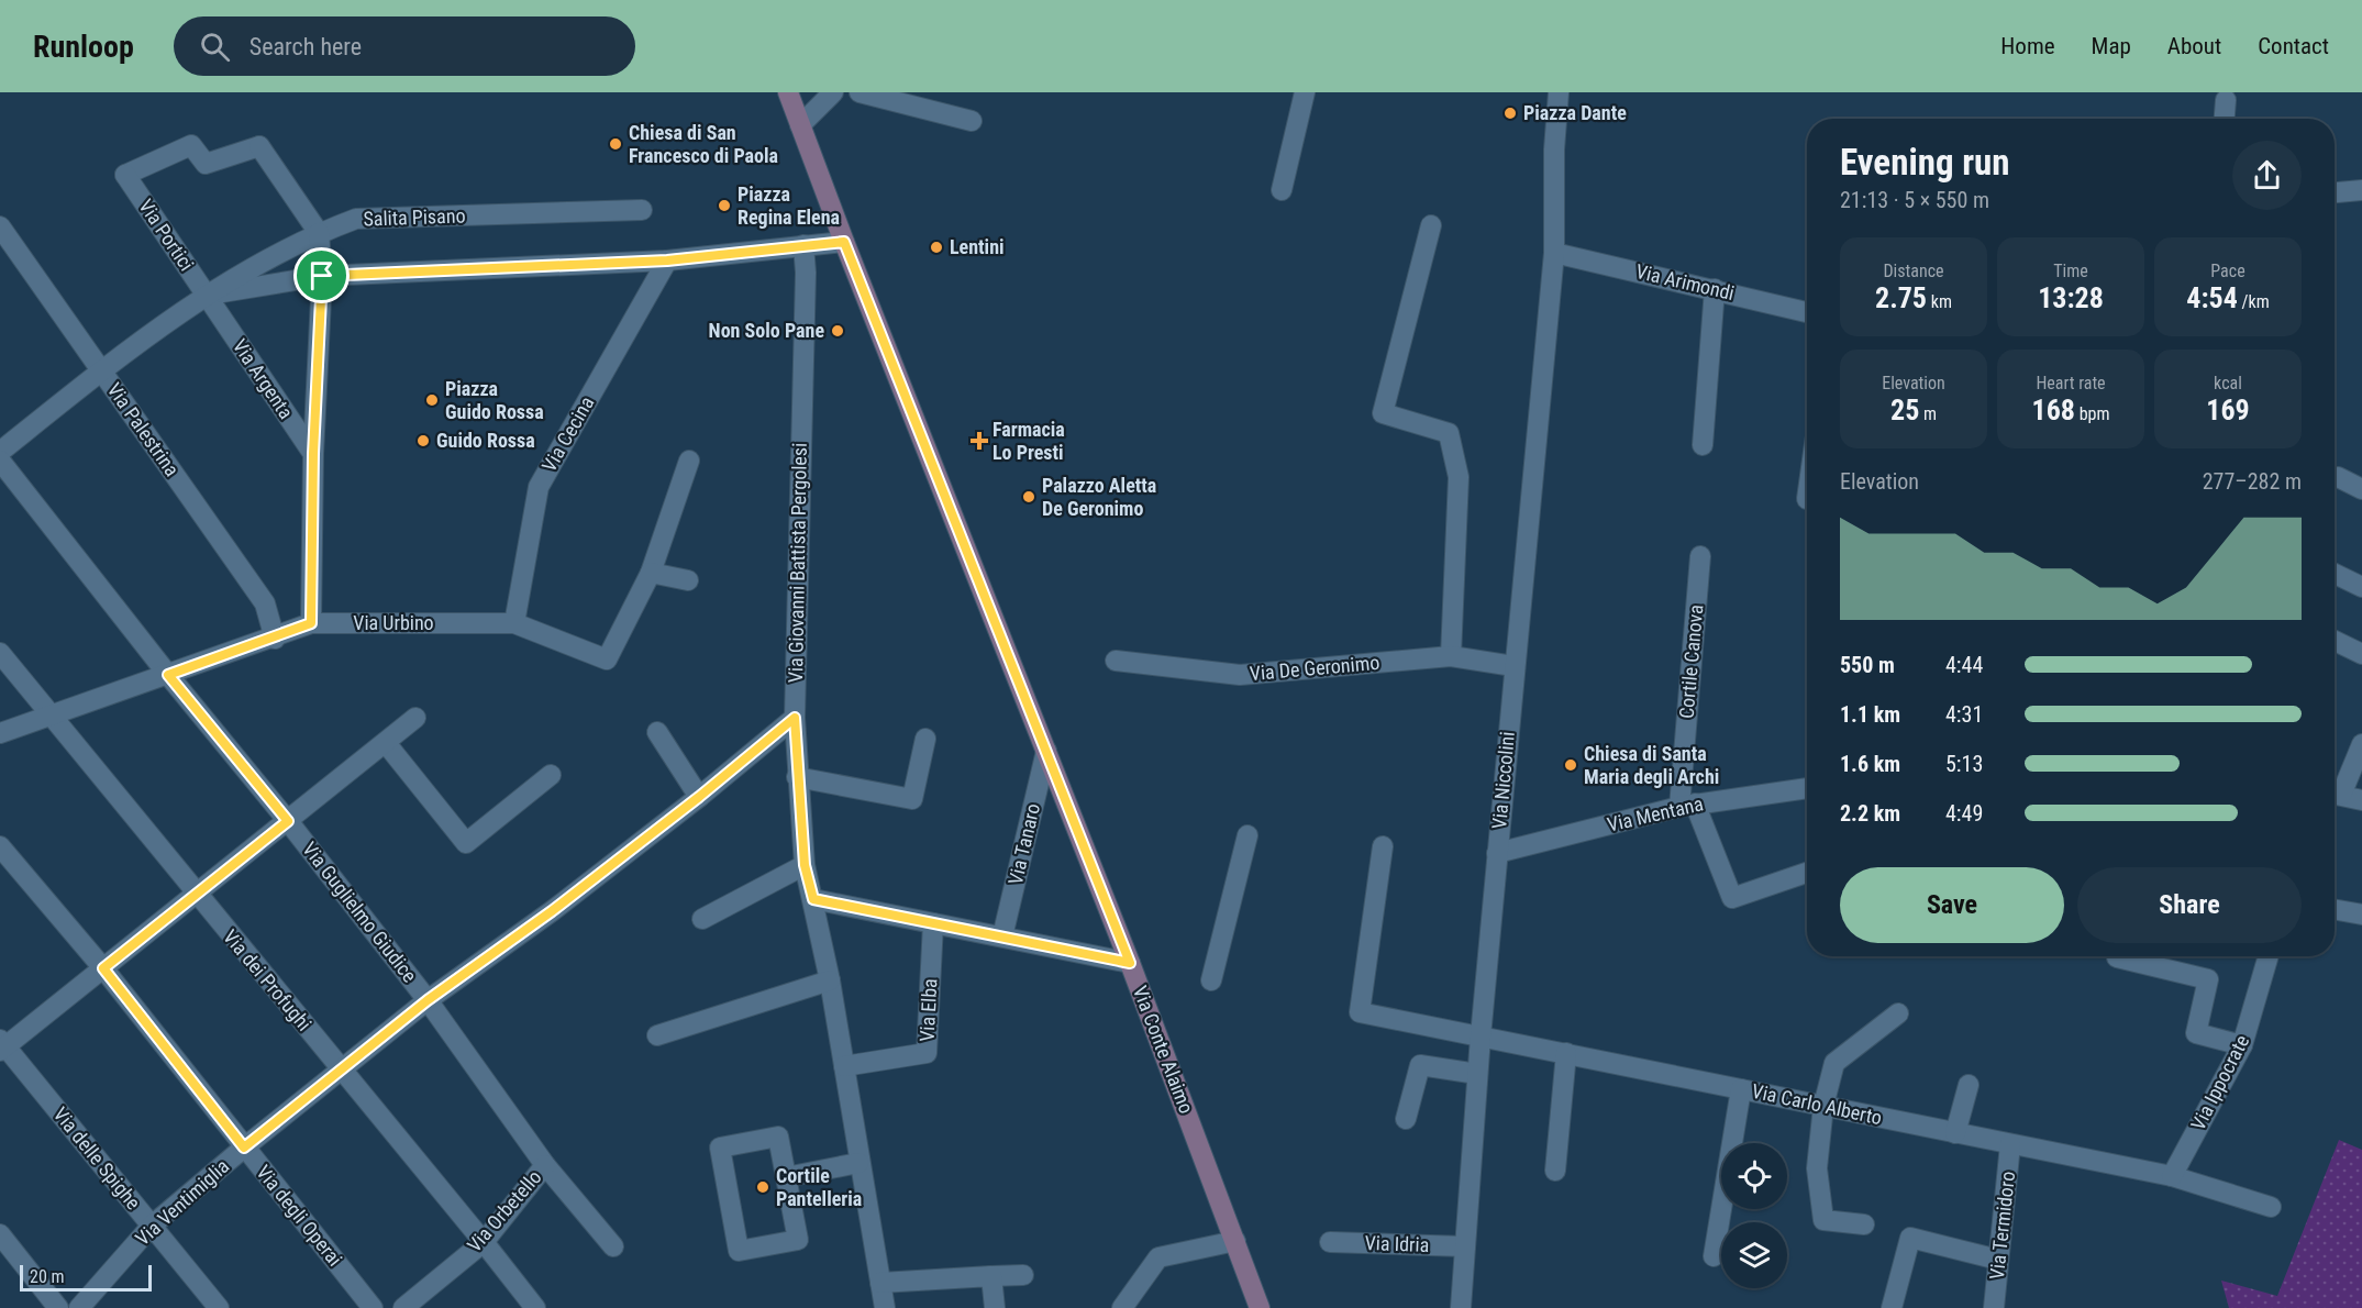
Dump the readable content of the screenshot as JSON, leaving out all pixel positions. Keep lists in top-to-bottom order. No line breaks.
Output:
{"streets":{"main road":["Via Conte Alaimo"],"street":["Salita Pisano","Via Portici","Via Arimondi","Via Argenta","Via Palestrina","Via Cecina","Via Giovanni Battista Pergolesi","Via Urbino","Cortile Canova","Via De Geronimo","Via Niccolini","Via Mentana","Via Tanaro","Via Guglielmo Giudice","Via dei Profughi","Via Elba","Via Ippocrate","Via Carlo Alberto","Via delle Spighe","Via Ventimiglia","Via Orbetello","Via degli Operai","Via Termidoro","Via Idria"]},"crossings":[["Salita Pisano","Via Portici"],["Salita Pisano","Via Argenta"],["Salita Pisano","Via Palestrina"],["Via Portici","Via Argenta"],["Via Arimondi","Via Niccolini"],["Via Palestrina","Via Urbino"],["Via Cecina","Via Urbino"],["Via Giovanni Battista Pergolesi","Via Elba"],["Via Giovanni Battista Pergolesi","Via Ventimiglia"],["Via Urbino","Via Guglielmo Giudice"],["Via Urbino","Via dei Profughi"],["Cortile Canova","Via Mentana"],["Via De Geronimo","Via Niccolini"],["Via Niccolini","Via Mentana"],["Via Niccolini","Via Carlo Alberto"],["Via Niccolini","Via Idria"],["Via Tanaro","Via Conte Alaimo"],["Via Guglielmo Giudice","Via Ventimiglia"],["Via Guglielmo Giudice","Via Orbetello"],["Via dei Profughi","Via Ventimiglia"],["Via dei Profughi","Via Orbetello"],["Via Ippocrate","Via Carlo Alberto"],["Via Carlo Alberto","Via Termidoro"],["Via delle Spighe","Via Ventimiglia"],["Via Ventimiglia","Via degli Operai"]],"places":{"other":["Piazza Dante","Chiesa di San Francesco di Paola","Piazza Regina Elena","Lentini","Non Solo Pane","Piazza Guido Rossa","Guido Rossa","Palazzo Aletta De Geronimo","Chiesa di Santa Maria degli Archi","Cortile Pantelleria"],"health":["Farmacia Lo Presti"]},"scale_bar":"20 m","page":{"header":"Runloop","search":"Search here","nav":["Home","Map","About","Contact"],"heading":["Evening run","21:13 · 5 × 550 m"],"stats":[["Distance","2.75 km"],["Time","13:28"],["Pace","4:54 /km"],["Elevation","25 m"],["Heart rate","168 bpm"],["kcal","169"]],"chart":["Elevation","277–282 m"],"list":[{"name":"550 m","note":"4:44"},{"name":"1.1 km","note":"4:31"},{"name":"1.6 km","note":"5:13"},{"name":"2.2 km","note":"4:49"}],"buttons":["Save","Share"],"scale":"20 m"}}
